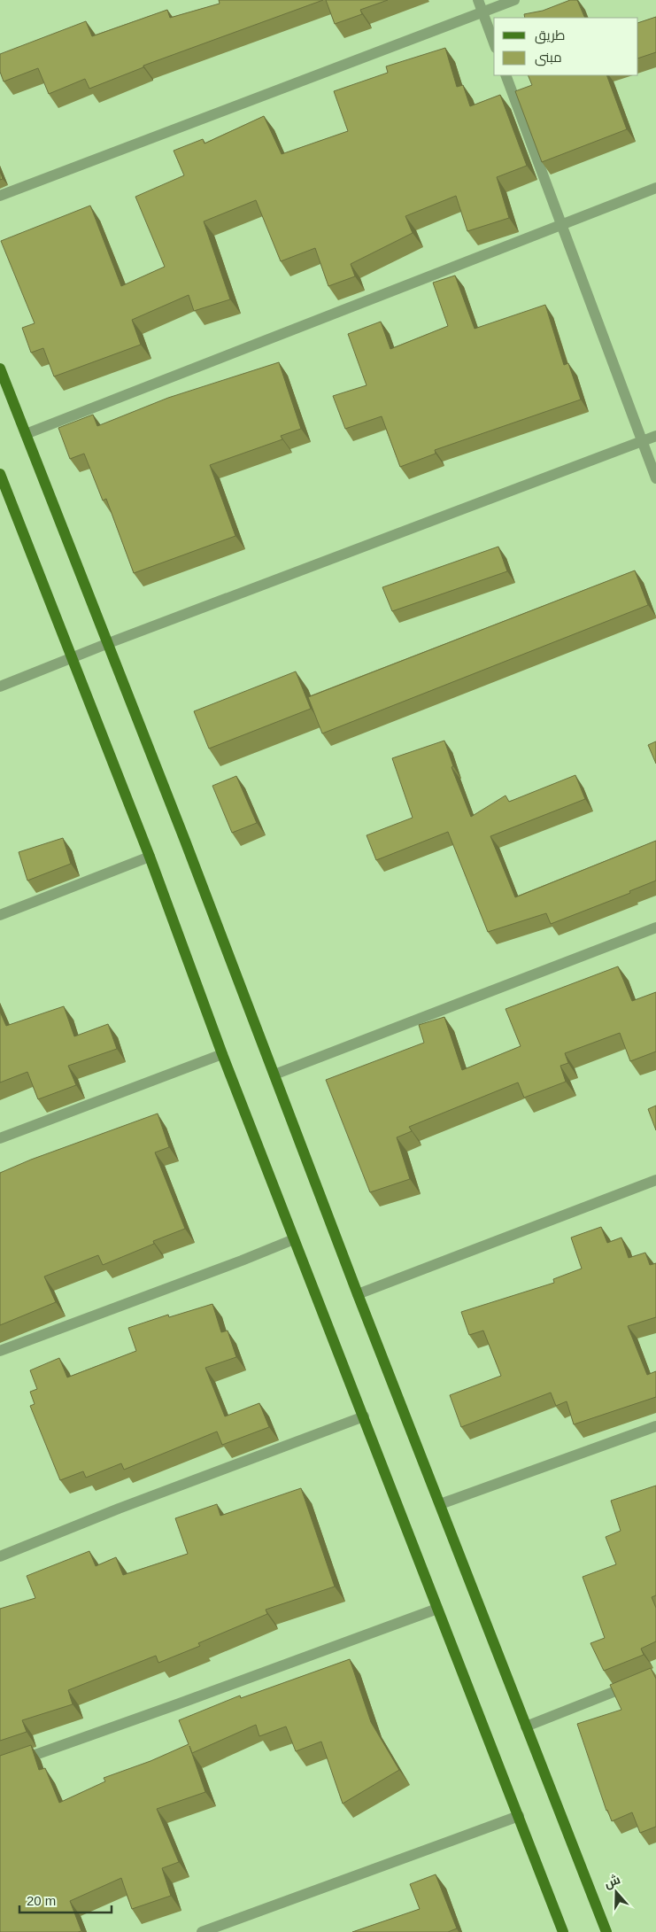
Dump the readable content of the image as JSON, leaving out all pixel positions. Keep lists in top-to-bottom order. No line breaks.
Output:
{"legend":["طريق","مبنى"],"scale_bar":"20 m","north":"top"}
